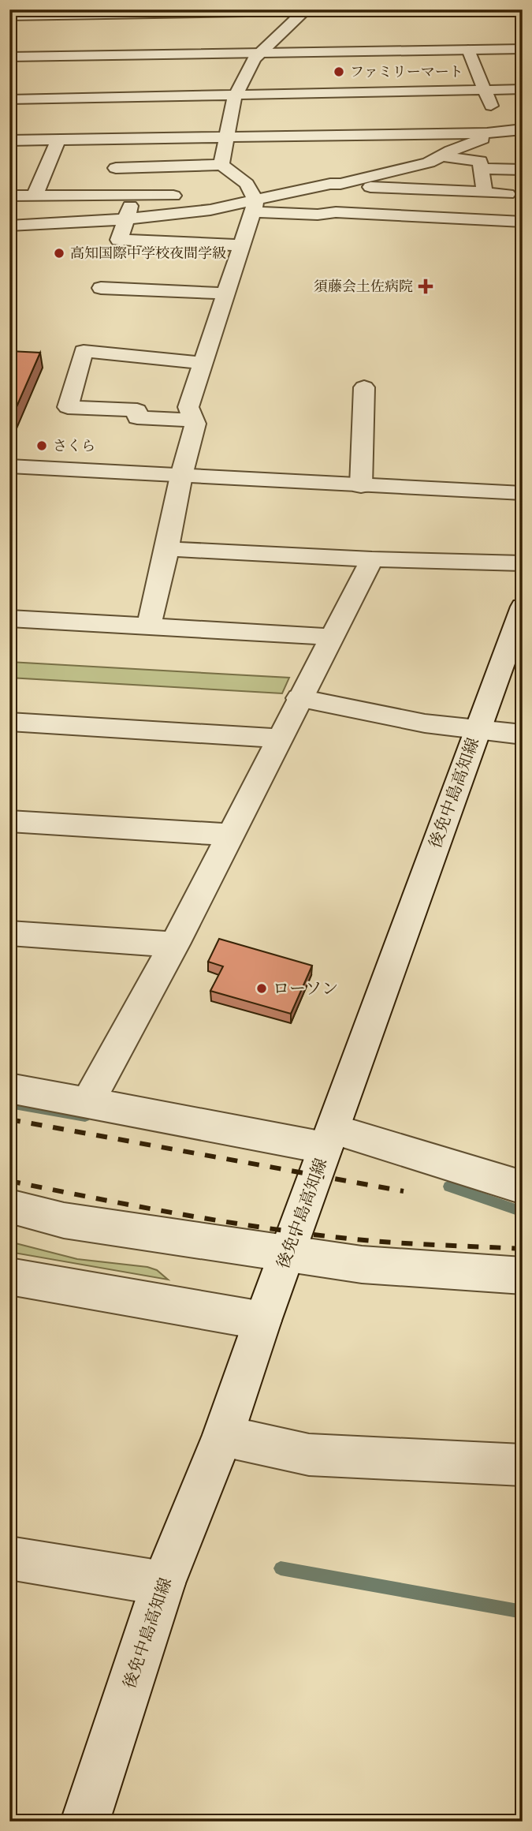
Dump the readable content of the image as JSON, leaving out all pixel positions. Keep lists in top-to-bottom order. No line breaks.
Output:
{"streets":{"street":["後免中島高知線"]},"places":{"other":["ファミリーマート","高知国際中学校夜間学級","さくら","ローソン"],"health":["須藤会土佐病院"]}}
